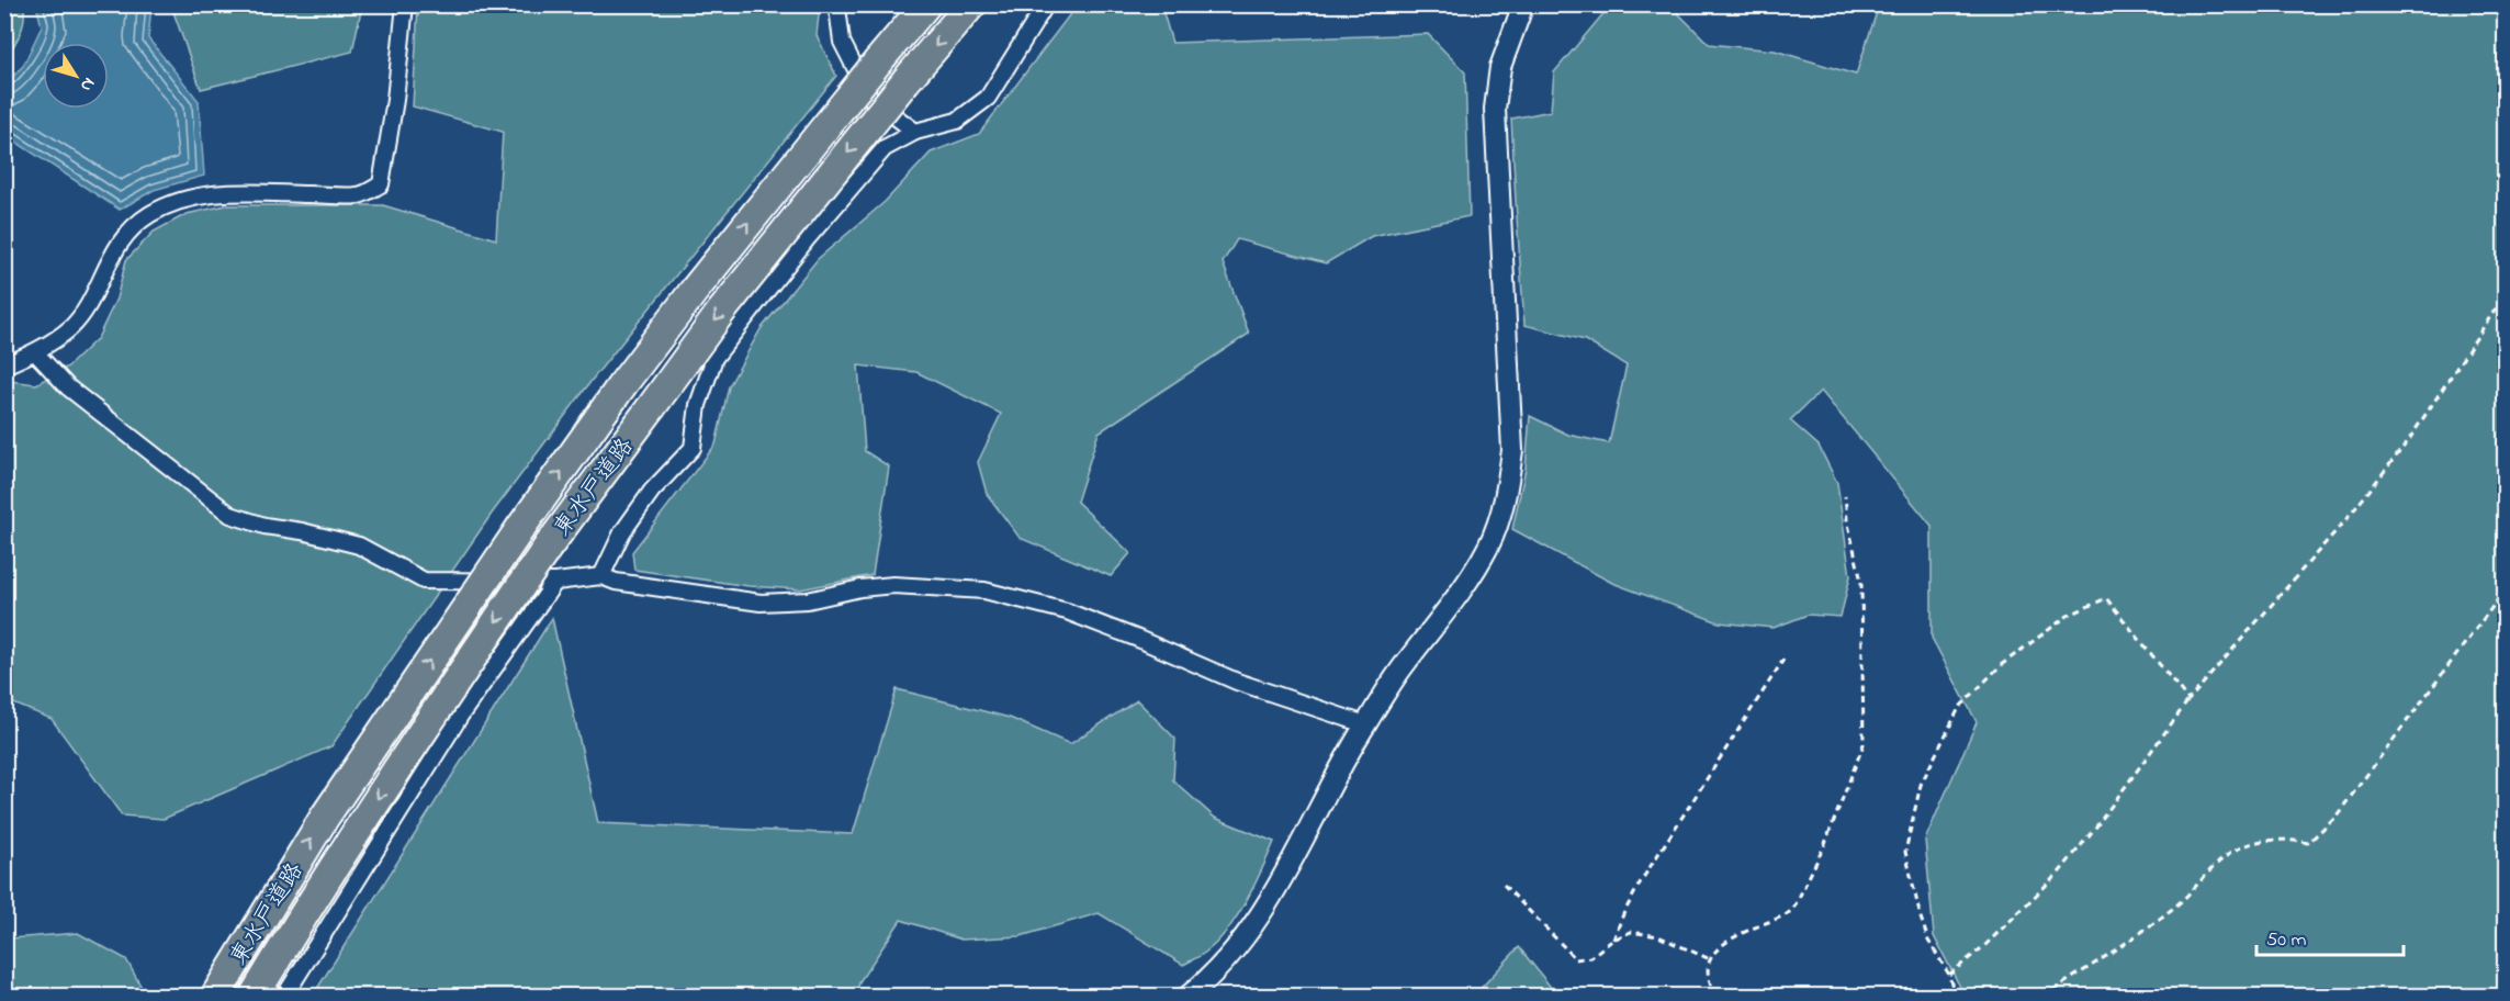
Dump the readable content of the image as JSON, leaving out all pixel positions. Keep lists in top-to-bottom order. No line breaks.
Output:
{"streets":{"highway":["東水戸道路"]},"scale_bar":"50 m","north":"bottom right"}
